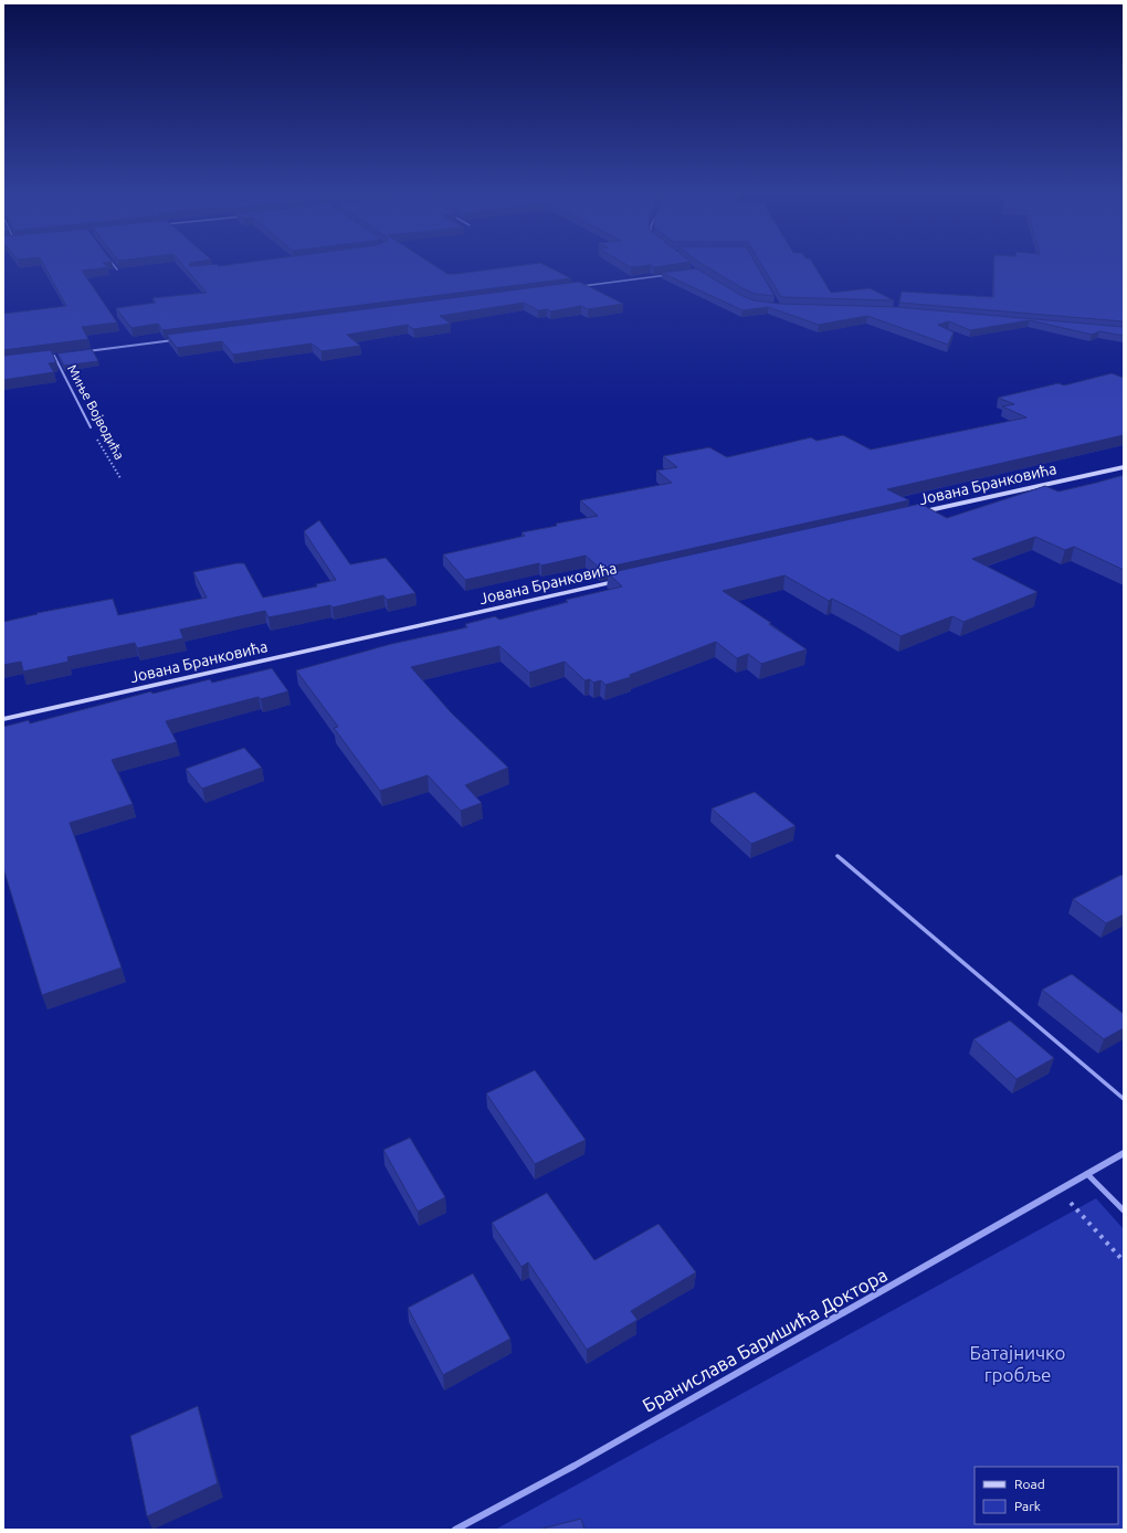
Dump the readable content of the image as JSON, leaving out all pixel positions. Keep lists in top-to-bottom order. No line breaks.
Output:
{"streets":{"main road":["Јована Бранковића"],"street":["Миње Војводића","Бранислава Баришића Доктора"]},"parks":["Батајничко гробље"],"legend":["Road","Park"]}
